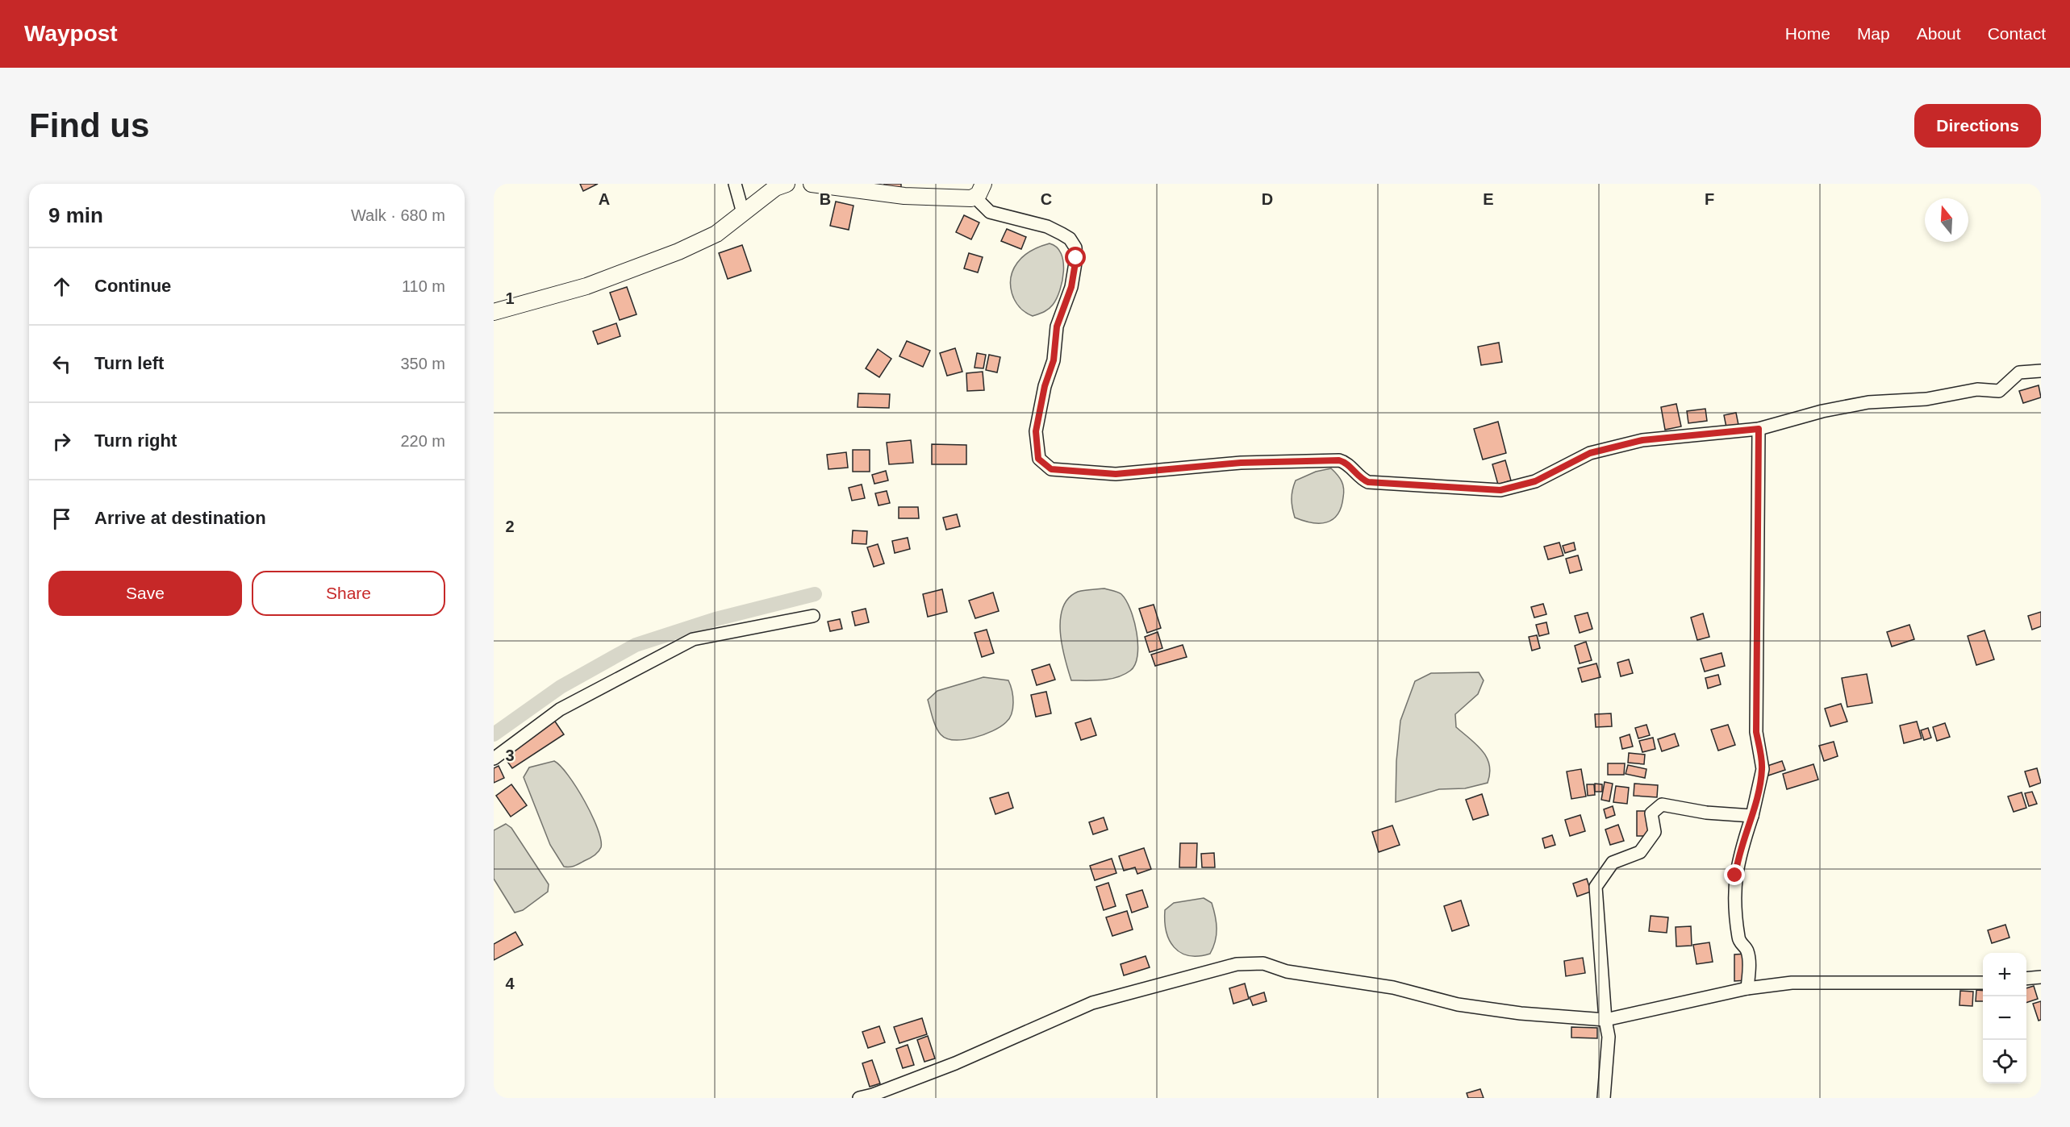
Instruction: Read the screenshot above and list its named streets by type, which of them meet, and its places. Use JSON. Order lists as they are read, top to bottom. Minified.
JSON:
{"north":"top","page":{"header":"Waypost","nav":["Home","Map","About","Contact"],"buttons":["Directions",["Save","Share"]],"title":"Find us","heading":["9 min","Walk · 680 m"],"list":[["Continue","110 m"],["Turn left","350 m"],["Turn right","220 m"],"Arrive at destination"],"map_buttons":["+","−"]},"grid":{"columns":["A","B","C","D","E","F"],"rows":["1","2","3","4"]}}
